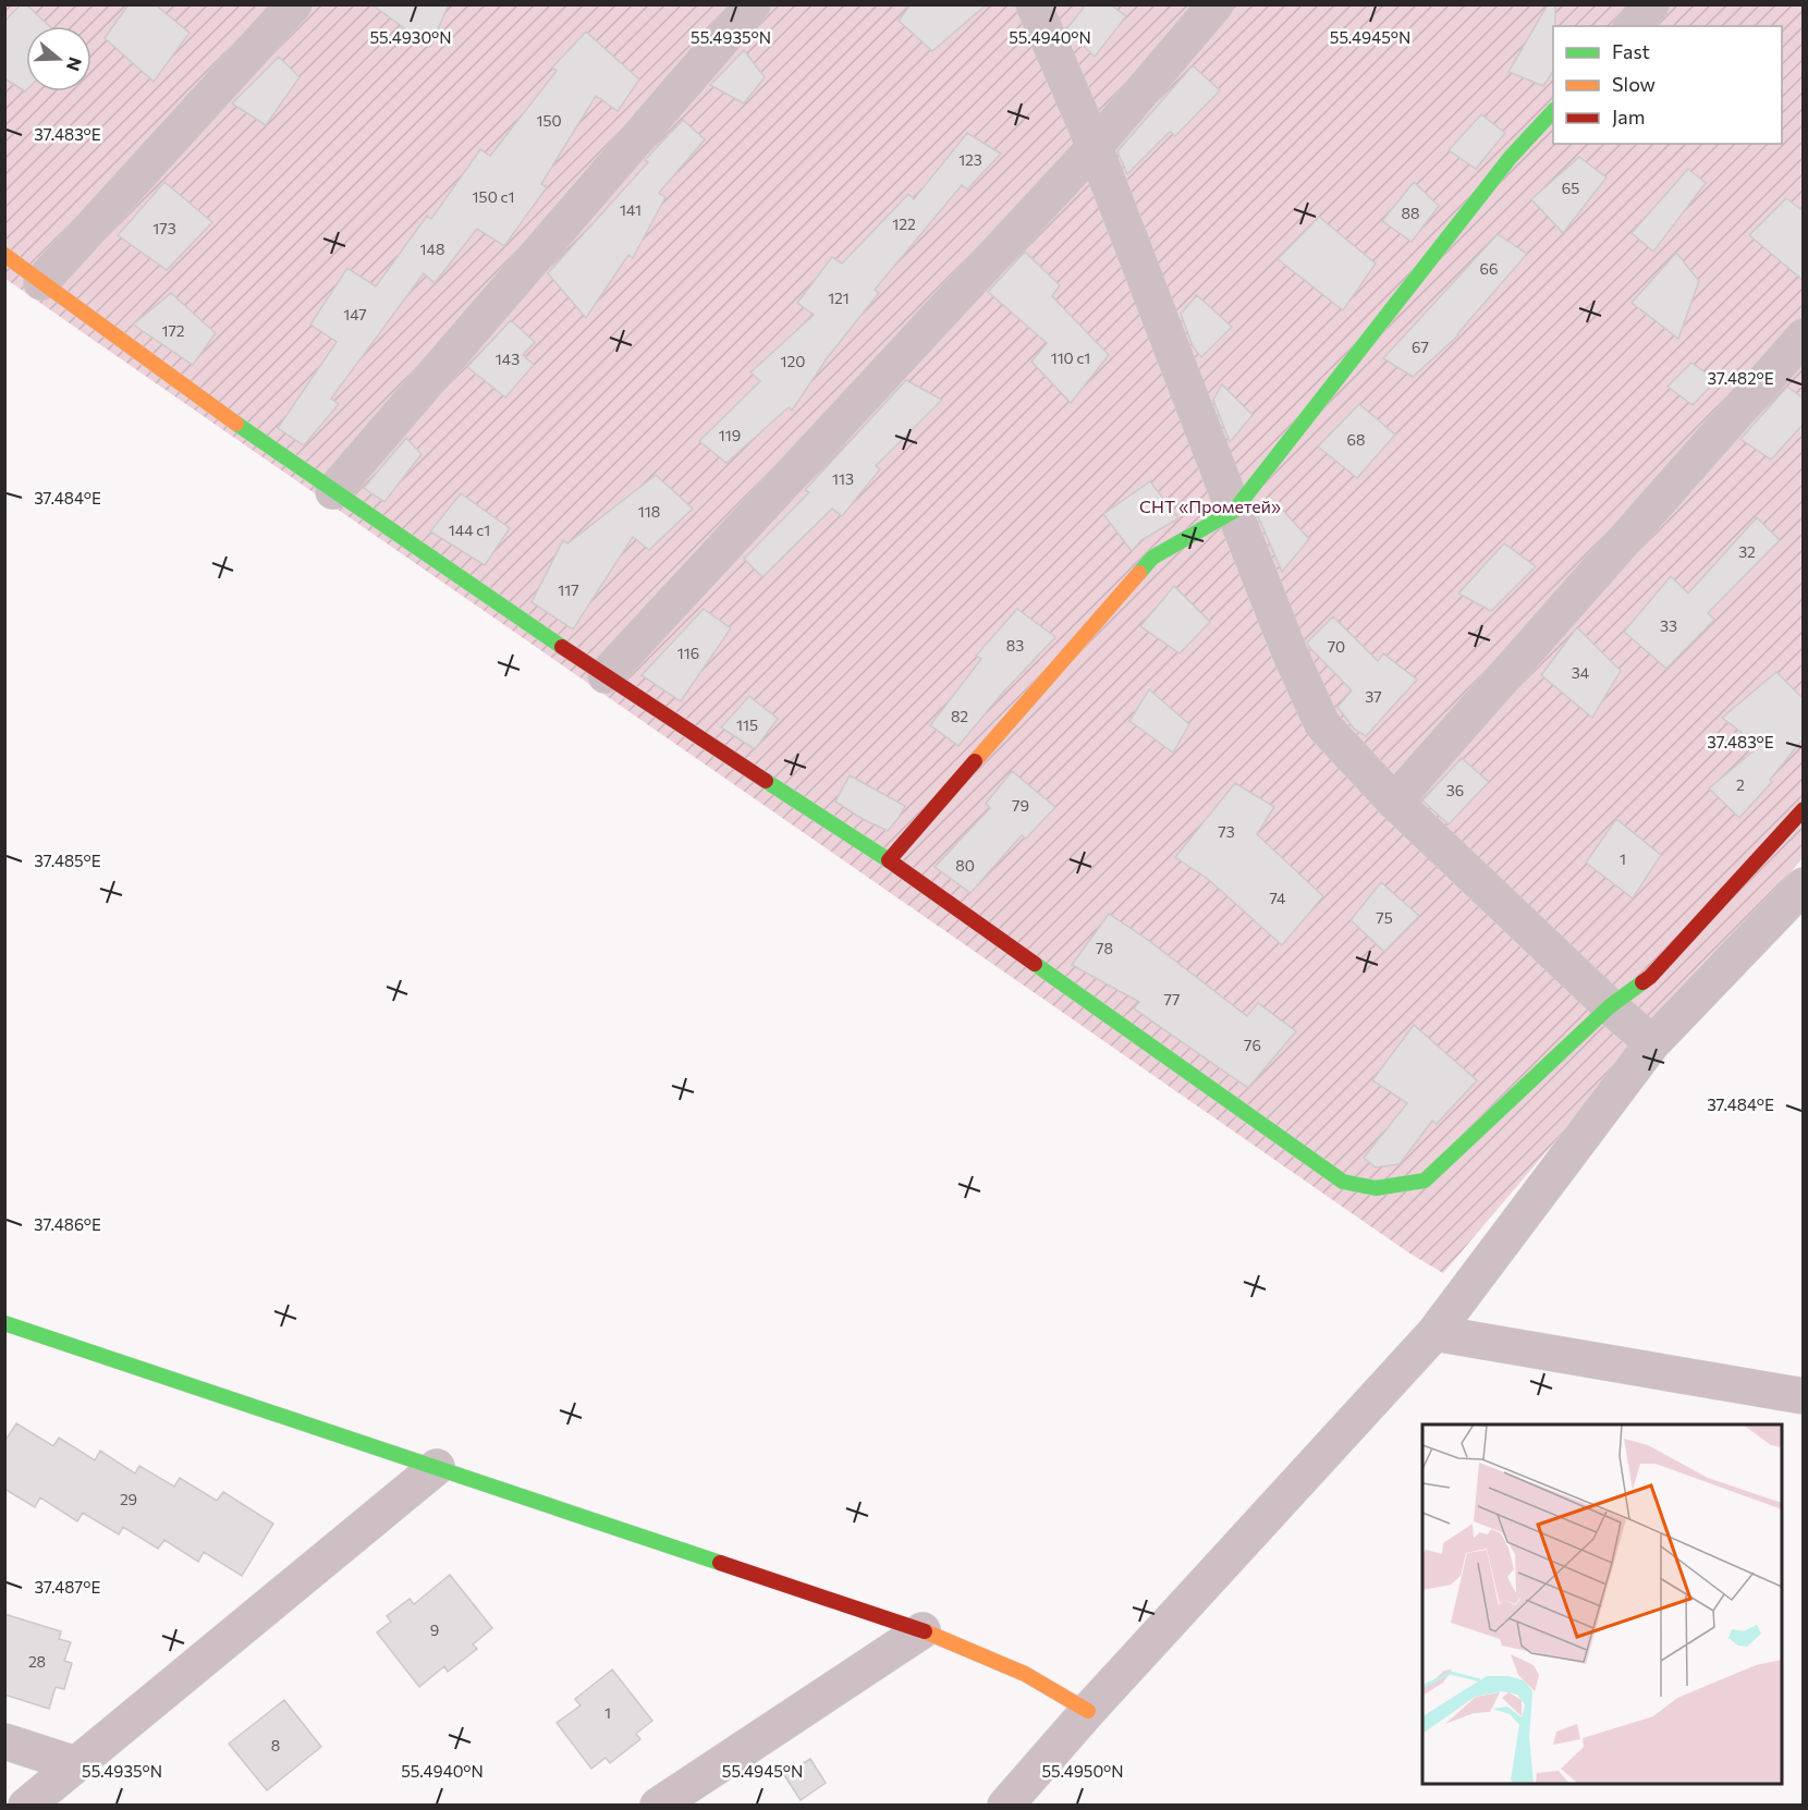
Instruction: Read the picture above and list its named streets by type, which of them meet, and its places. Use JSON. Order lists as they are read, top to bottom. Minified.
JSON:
{"parks":["СНТ «Прометей»"],"house_numbers":["150","123","65","150 с1","141","88","122","173","148","66","121","147","172","67","110 с1","143","120","119","68","113","118","144 с1","32","117","33","83","70","116","34","37","82","115","2","36","79","73","1","80","74","75","78","77","76","29","9","28","1","8"],"legend":["Fast","Slow","Jam"],"north":"right","coordinates":["55.4930°N","55.4935°N","55.4940°N","55.4945°N","37.483°E","37.482°E","37.484°E","37.485°E","37.486°E","37.487°E","55.4950°N"]}
